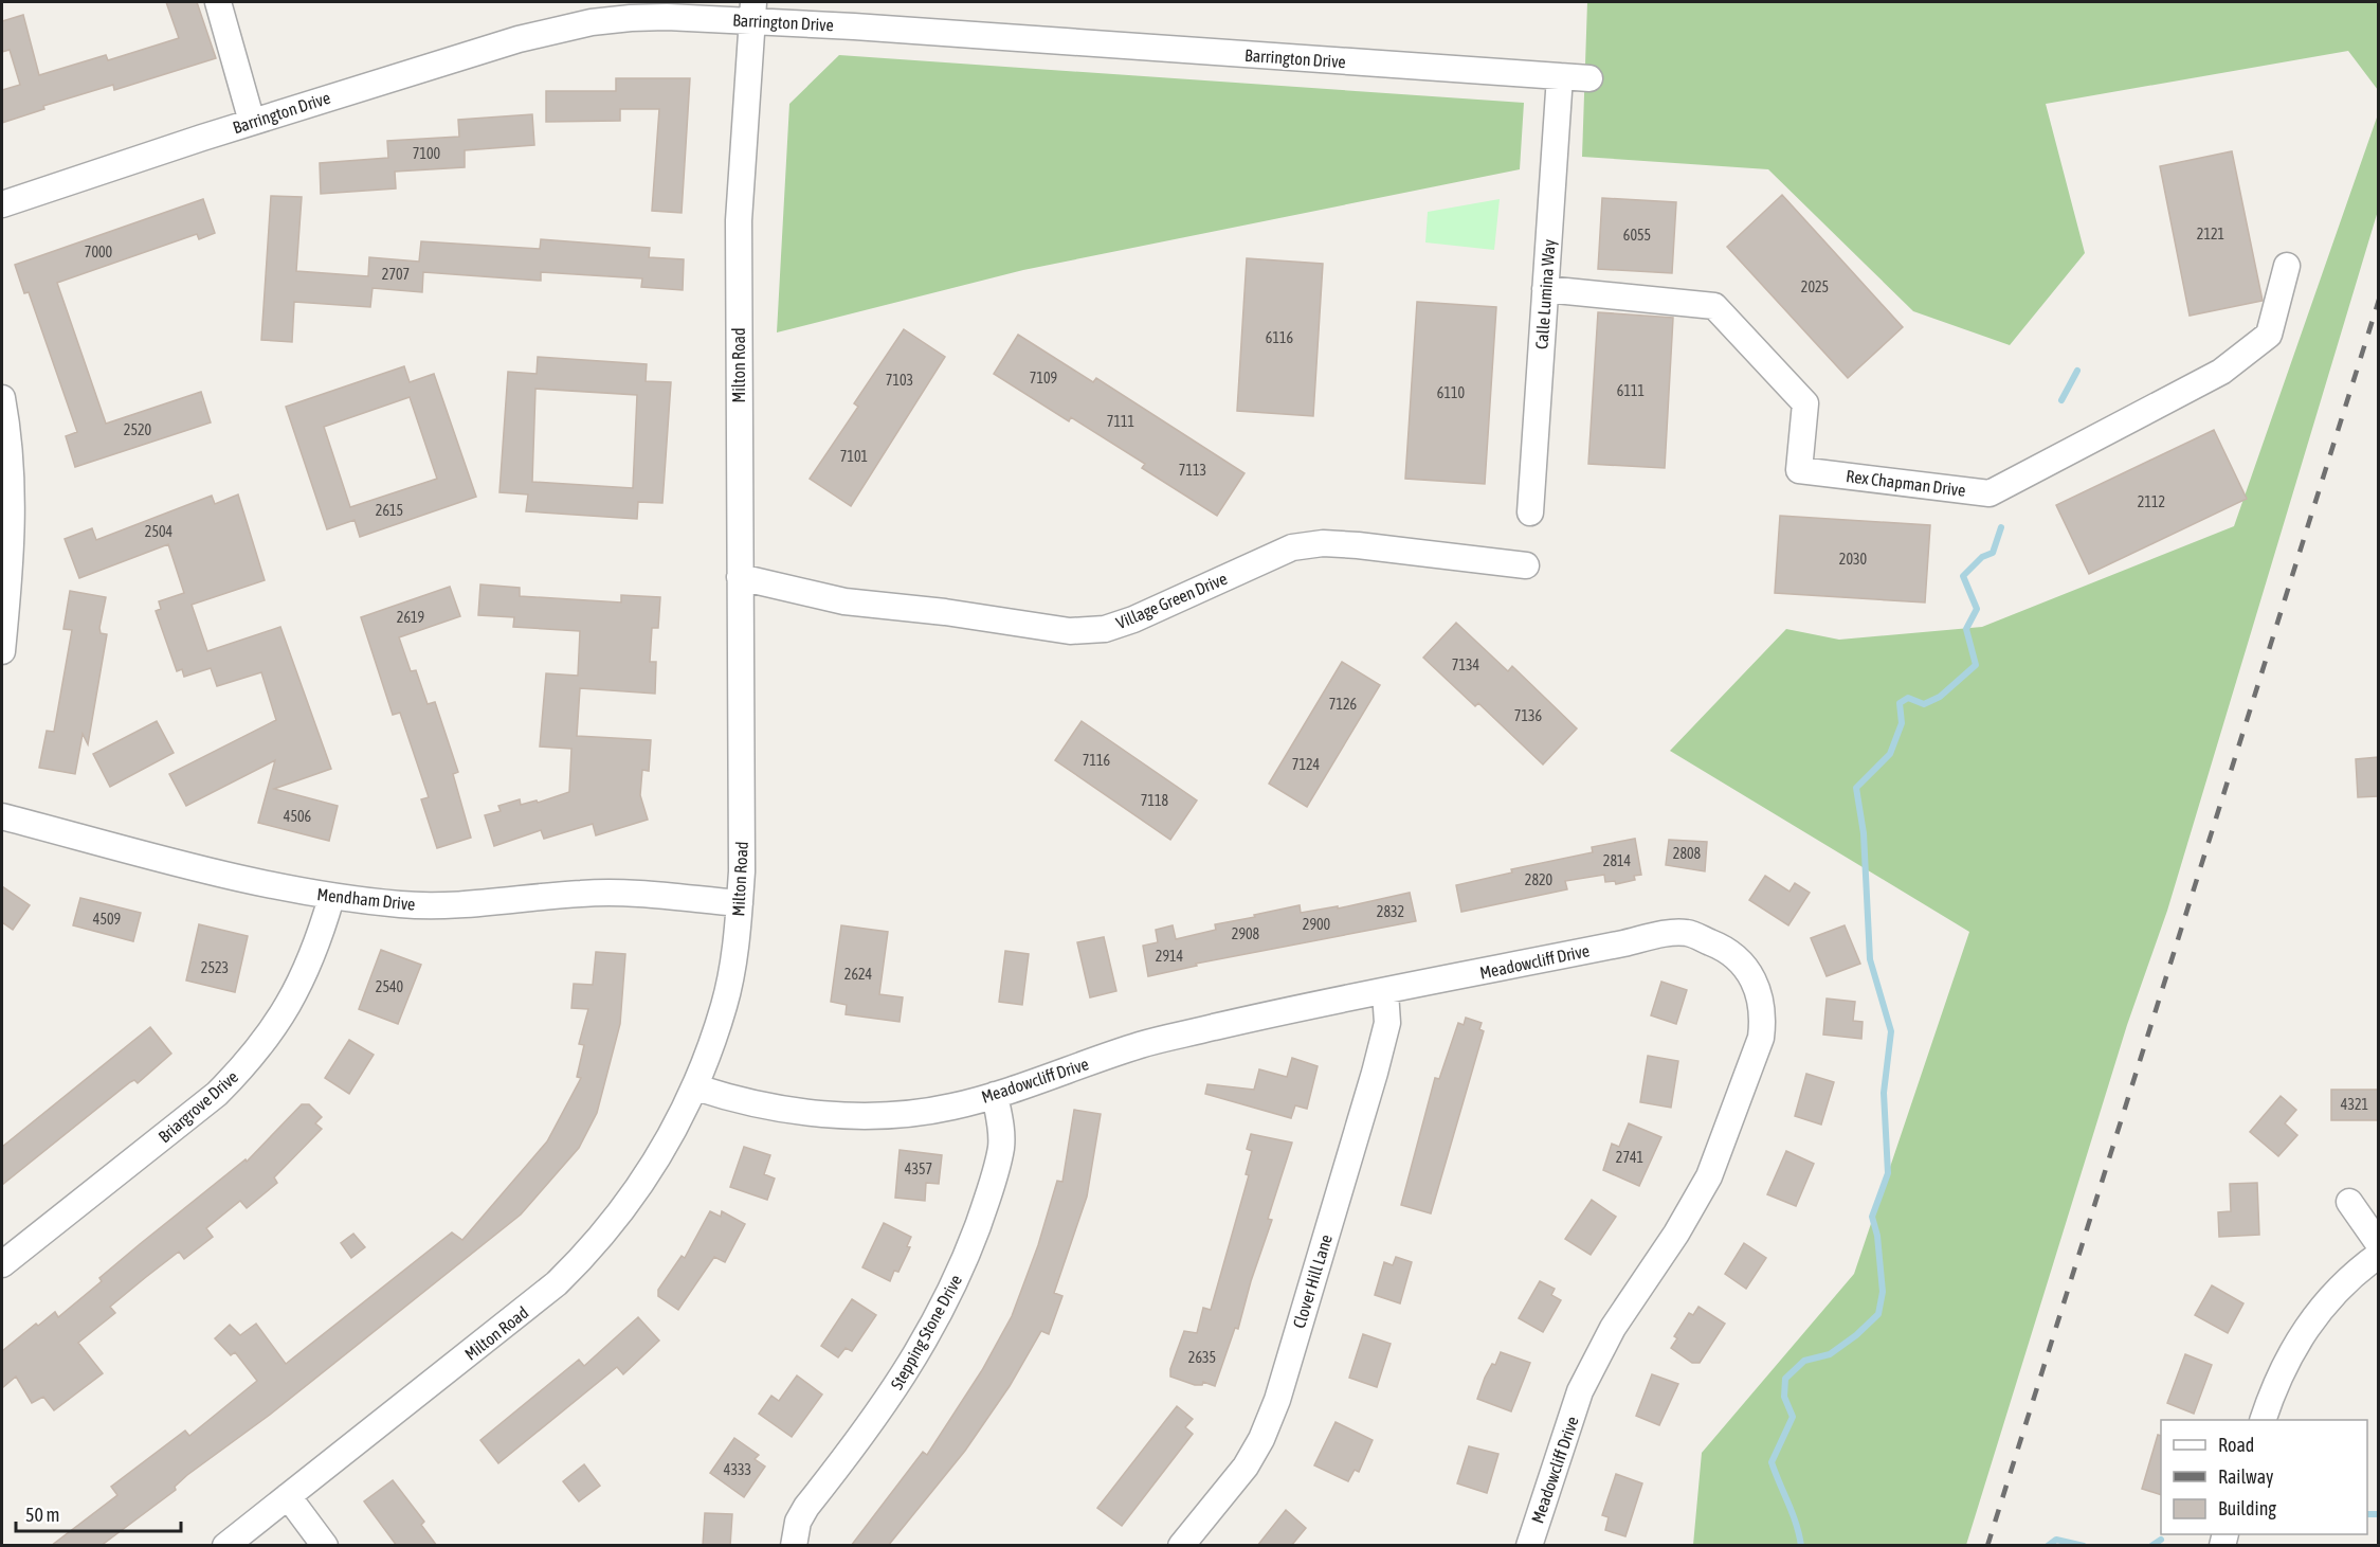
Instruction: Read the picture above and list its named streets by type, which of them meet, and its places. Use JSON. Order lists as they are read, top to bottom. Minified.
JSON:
{"streets":{"street":["Barrington Drive","Calle Lumina Way","Milton Road","Rex Chapman Drive","Village Green Drive","Mendham Drive","Meadowcliff Drive","Briargrove Drive","Clover Hill Lane","Stepping Stone Drive"]},"crossings":[["Barrington Drive","Calle Lumina Way"],["Barrington Drive","Milton Road"],["Calle Lumina Way","Rex Chapman Drive"],["Milton Road","Village Green Drive"],["Milton Road","Mendham Drive"],["Milton Road","Meadowcliff Drive"],["Mendham Drive","Briargrove Drive"],["Meadowcliff Drive","Clover Hill Lane"],["Meadowcliff Drive","Stepping Stone Drive"]],"house_numbers":["7100","2121","6055","7000","2707","2025","6116","7109","7103","6111","6110","7111","2520","7101","7113","2112","2615","2504","2030","2619","7134","7126","7136","7116","7124","7118","4506","2808","2814","2820","2832","4509","2900","2908","2914","2523","2624","2540","4321","2741","4357","2635","4333"],"legend":["Road","Railway","Building"],"scale_bar":"50 m"}
